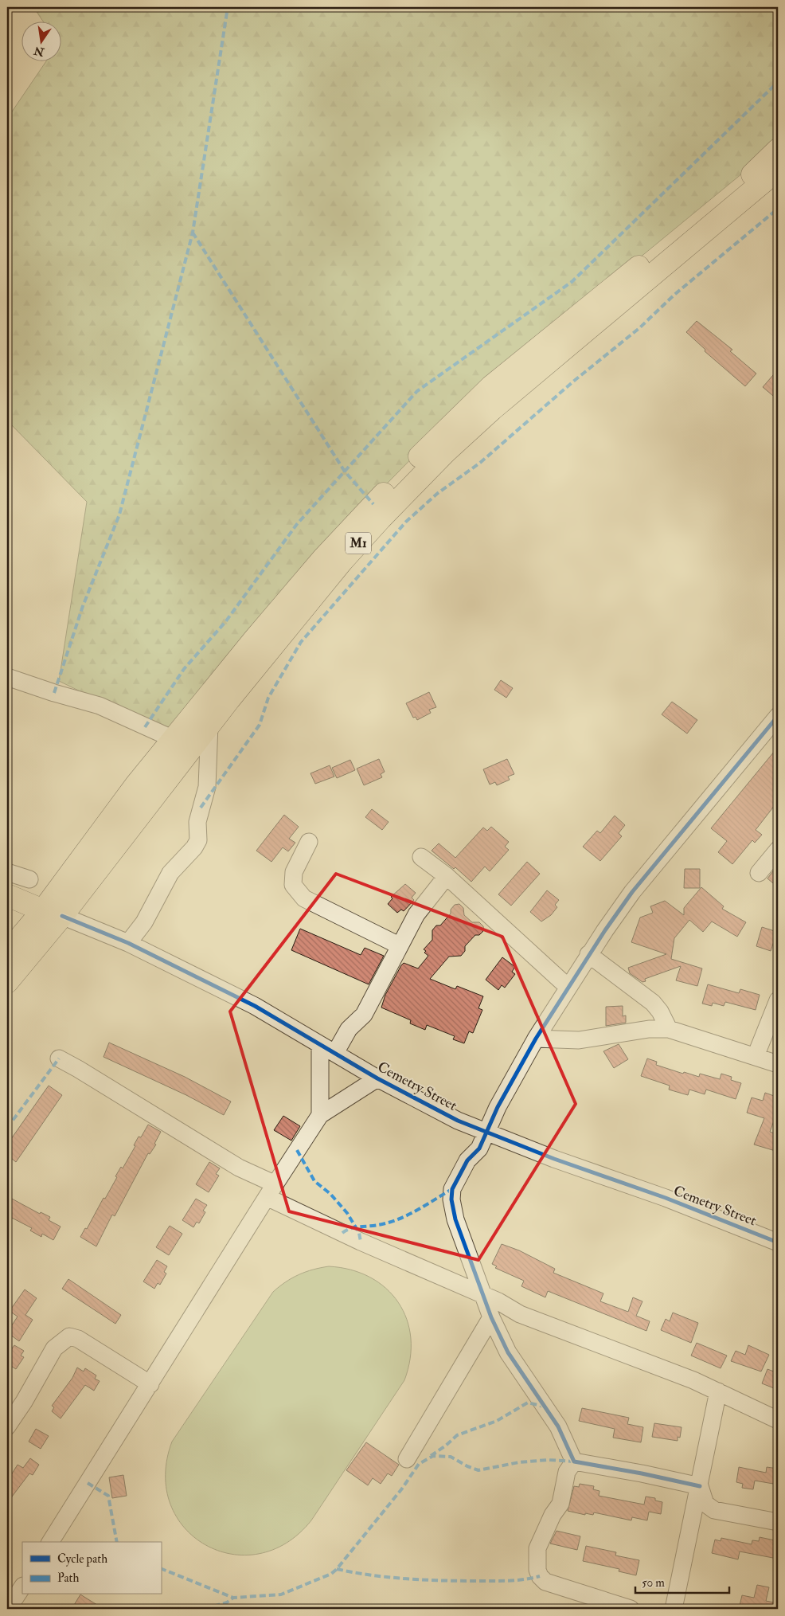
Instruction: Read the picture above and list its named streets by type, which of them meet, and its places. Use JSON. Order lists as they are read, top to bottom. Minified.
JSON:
{"streets":{"main road":["M1"],"street":["Cemetry Street"]},"crossings":[["M1","Cemetry Street"]],"legend":["Cycle path","Path"],"scale_bar":"50 m","north":"bottom"}
